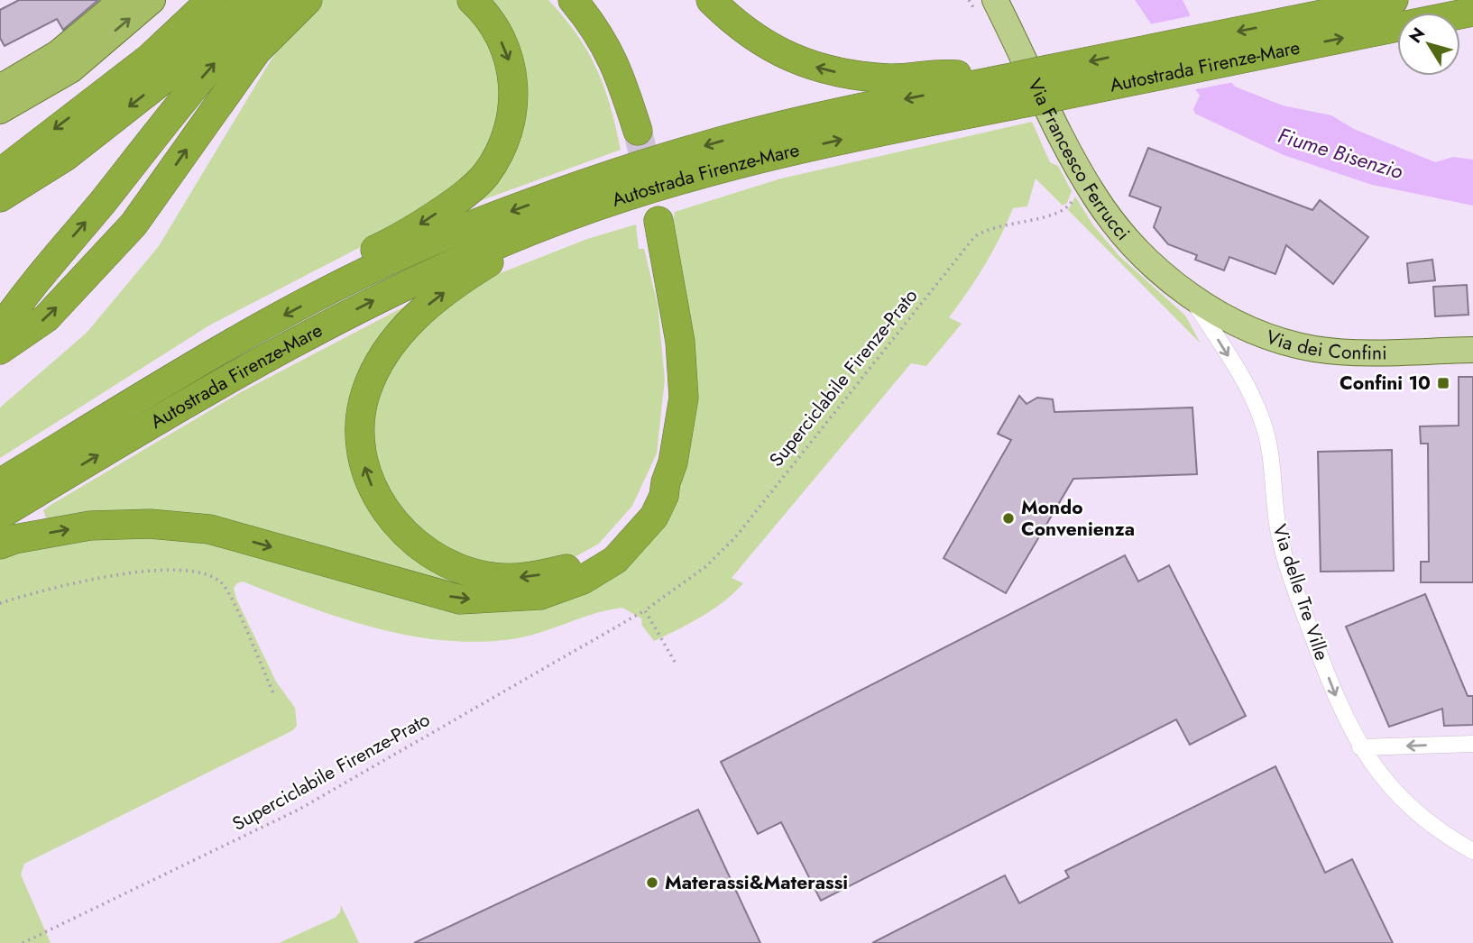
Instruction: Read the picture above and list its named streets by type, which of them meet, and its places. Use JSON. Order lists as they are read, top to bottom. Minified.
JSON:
{"streets":{"highway":["Autostrada Firenze-Mare"],"main road":["Via Francesco Ferrucci","Via dei Confini"],"street":["Via delle Tre Ville"],"path":["Superciclabile Firenze-Prato"]},"crossings":[["Via Francesco Ferrucci","Via dei Confini"],["Via Francesco Ferrucci","Via delle Tre Ville"],["Via dei Confini","Via delle Tre Ville"]],"one_way":["Via delle Tre Ville"],"water":["Fiume Bisenzio"],"places":{"transit":["Confini 10"],"other":["Mondo Convenienza","Materassi&Materassi"]},"north":"top left"}
